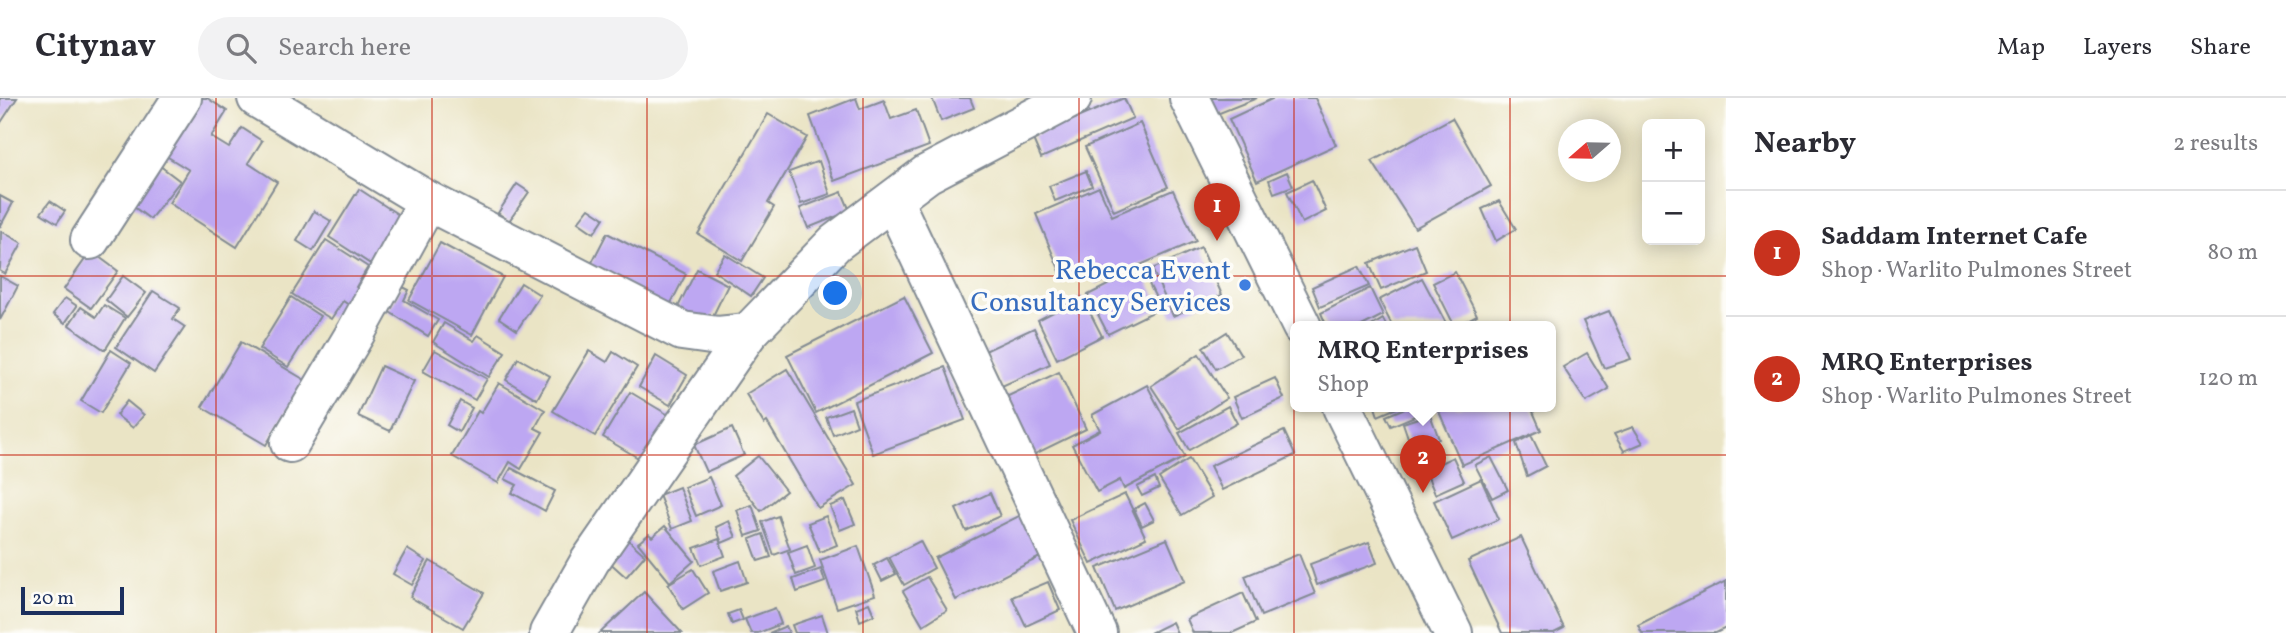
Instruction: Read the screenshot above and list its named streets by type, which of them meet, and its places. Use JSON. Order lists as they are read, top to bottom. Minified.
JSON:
{"places":["Rebecca Event Consultancy Services"],"scale_bar":"20 m","north":"left","page":{"header":"Citynav","search":"Search here","nav":["Map","Layers","Share"],"heading":["Nearby","2 results"],"map_buttons":["+","−"],"pins":["1","2"],"list":[{"mark":"1","name":"Saddam Internet Cafe","note":"Shop · Warlito Pulmones Street","value":"80 m"},{"mark":"2","name":"MRQ Enterprises","note":"Shop · Warlito Pulmones Street","value":"120 m"}],"popup":["MRQ Enterprises","Shop"],"scale":"20 m"}}
